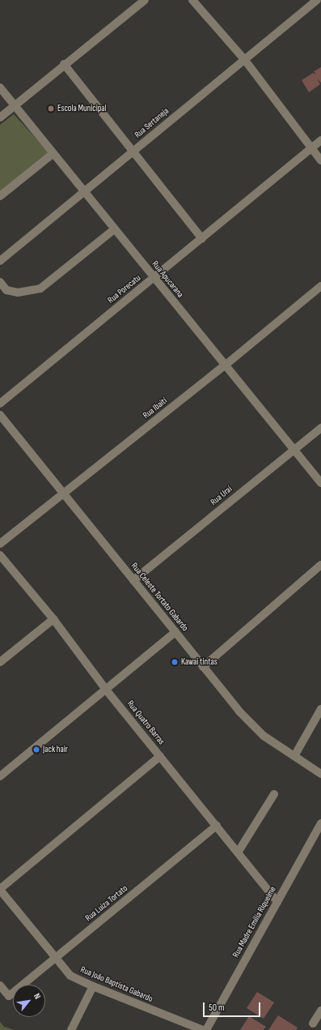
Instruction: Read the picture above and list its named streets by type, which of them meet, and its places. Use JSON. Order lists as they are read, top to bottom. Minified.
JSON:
{"streets":{"street":["Rua Sertaneja","Rua Apucarana","Rua Porecatu","Rua Ibaití","Rua Uraí","Rua Celeste Tortato Gabardo","Rua Quatro Barras","Rua Luiza Tortato","Rua Madre Emília Riquelme","Rua João Baptista Gabardo"]},"crossings":[["Rua Sertaneja","Rua Apucarana"],["Rua Apucarana","Rua Porecatu"],["Rua Apucarana","Rua Ibaití"],["Rua Apucarana","Rua Uraí"],["Rua Ibaití","Rua Celeste Tortato Gabardo"],["Rua Uraí","Rua Celeste Tortato Gabardo"],["Rua Quatro Barras","Rua Luiza Tortato"],["Rua Quatro Barras","Rua Madre Emília Riquelme"],["Rua Luiza Tortato","Rua João Baptista Gabardo"]],"places":["Escola Municipal","Kawai tintas","Jack hair"],"scale_bar":"50 m","north":"top right"}
